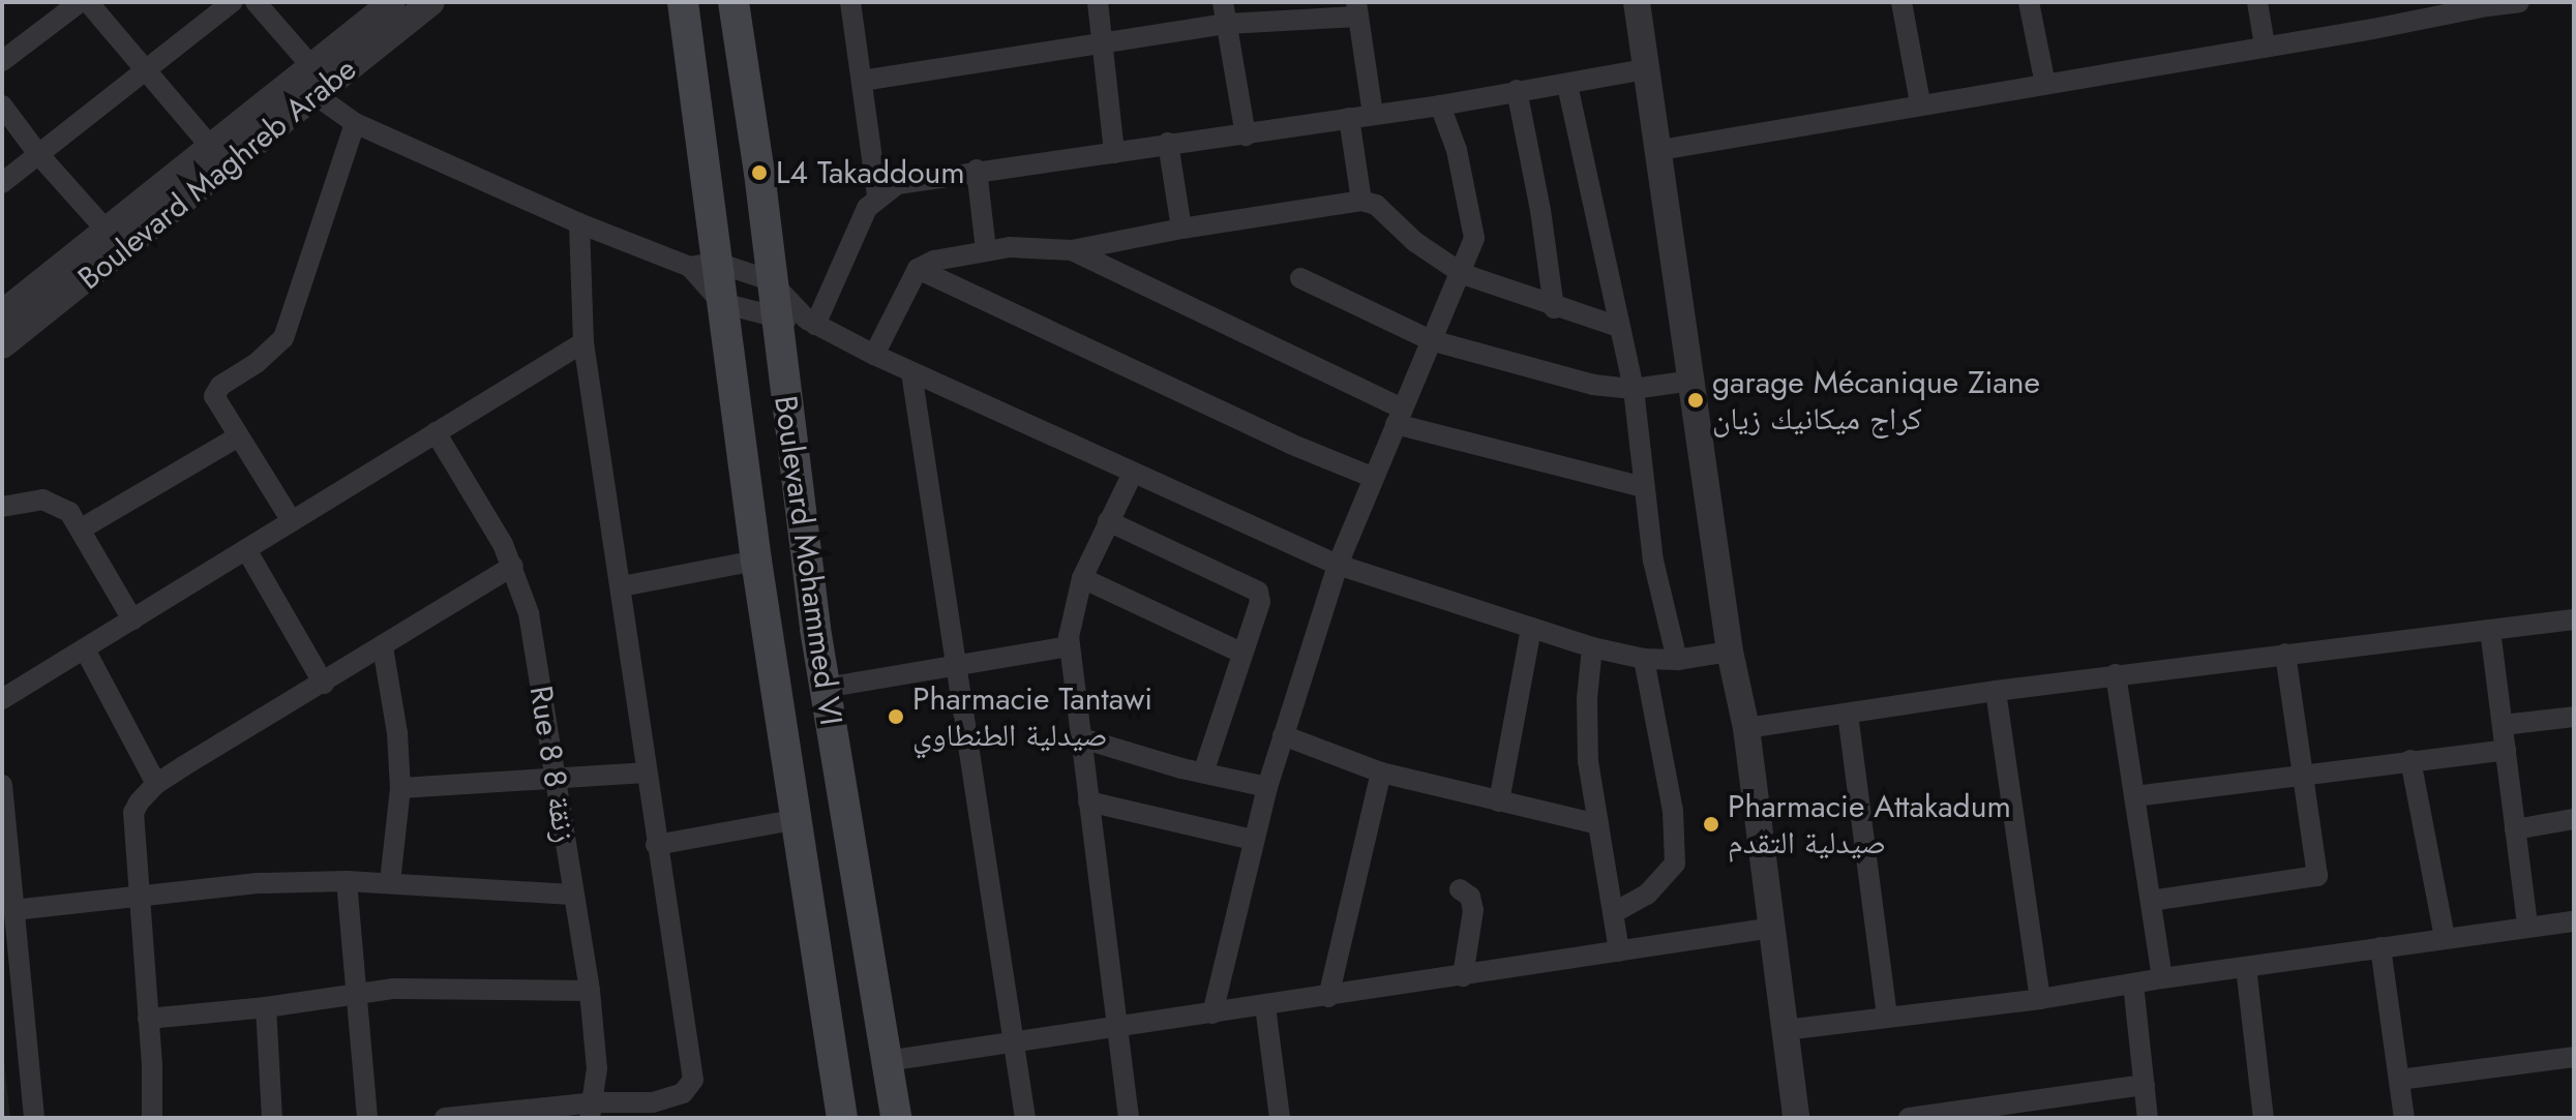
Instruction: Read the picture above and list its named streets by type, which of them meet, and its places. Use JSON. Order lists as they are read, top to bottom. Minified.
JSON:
{"streets":{"main road":["Boulevard Mohammed VI"],"street":["Boulevard Maghreb Arabe","Rue 8 8 زنقة"]},"places":["L4 Takaddoum","garage Mécanique Ziane كراج ميكانيك زيان","Pharmacie Tantawi صيدلية الطنطاوي","Pharmacie Attakadum صيدلية التقدم"]}
